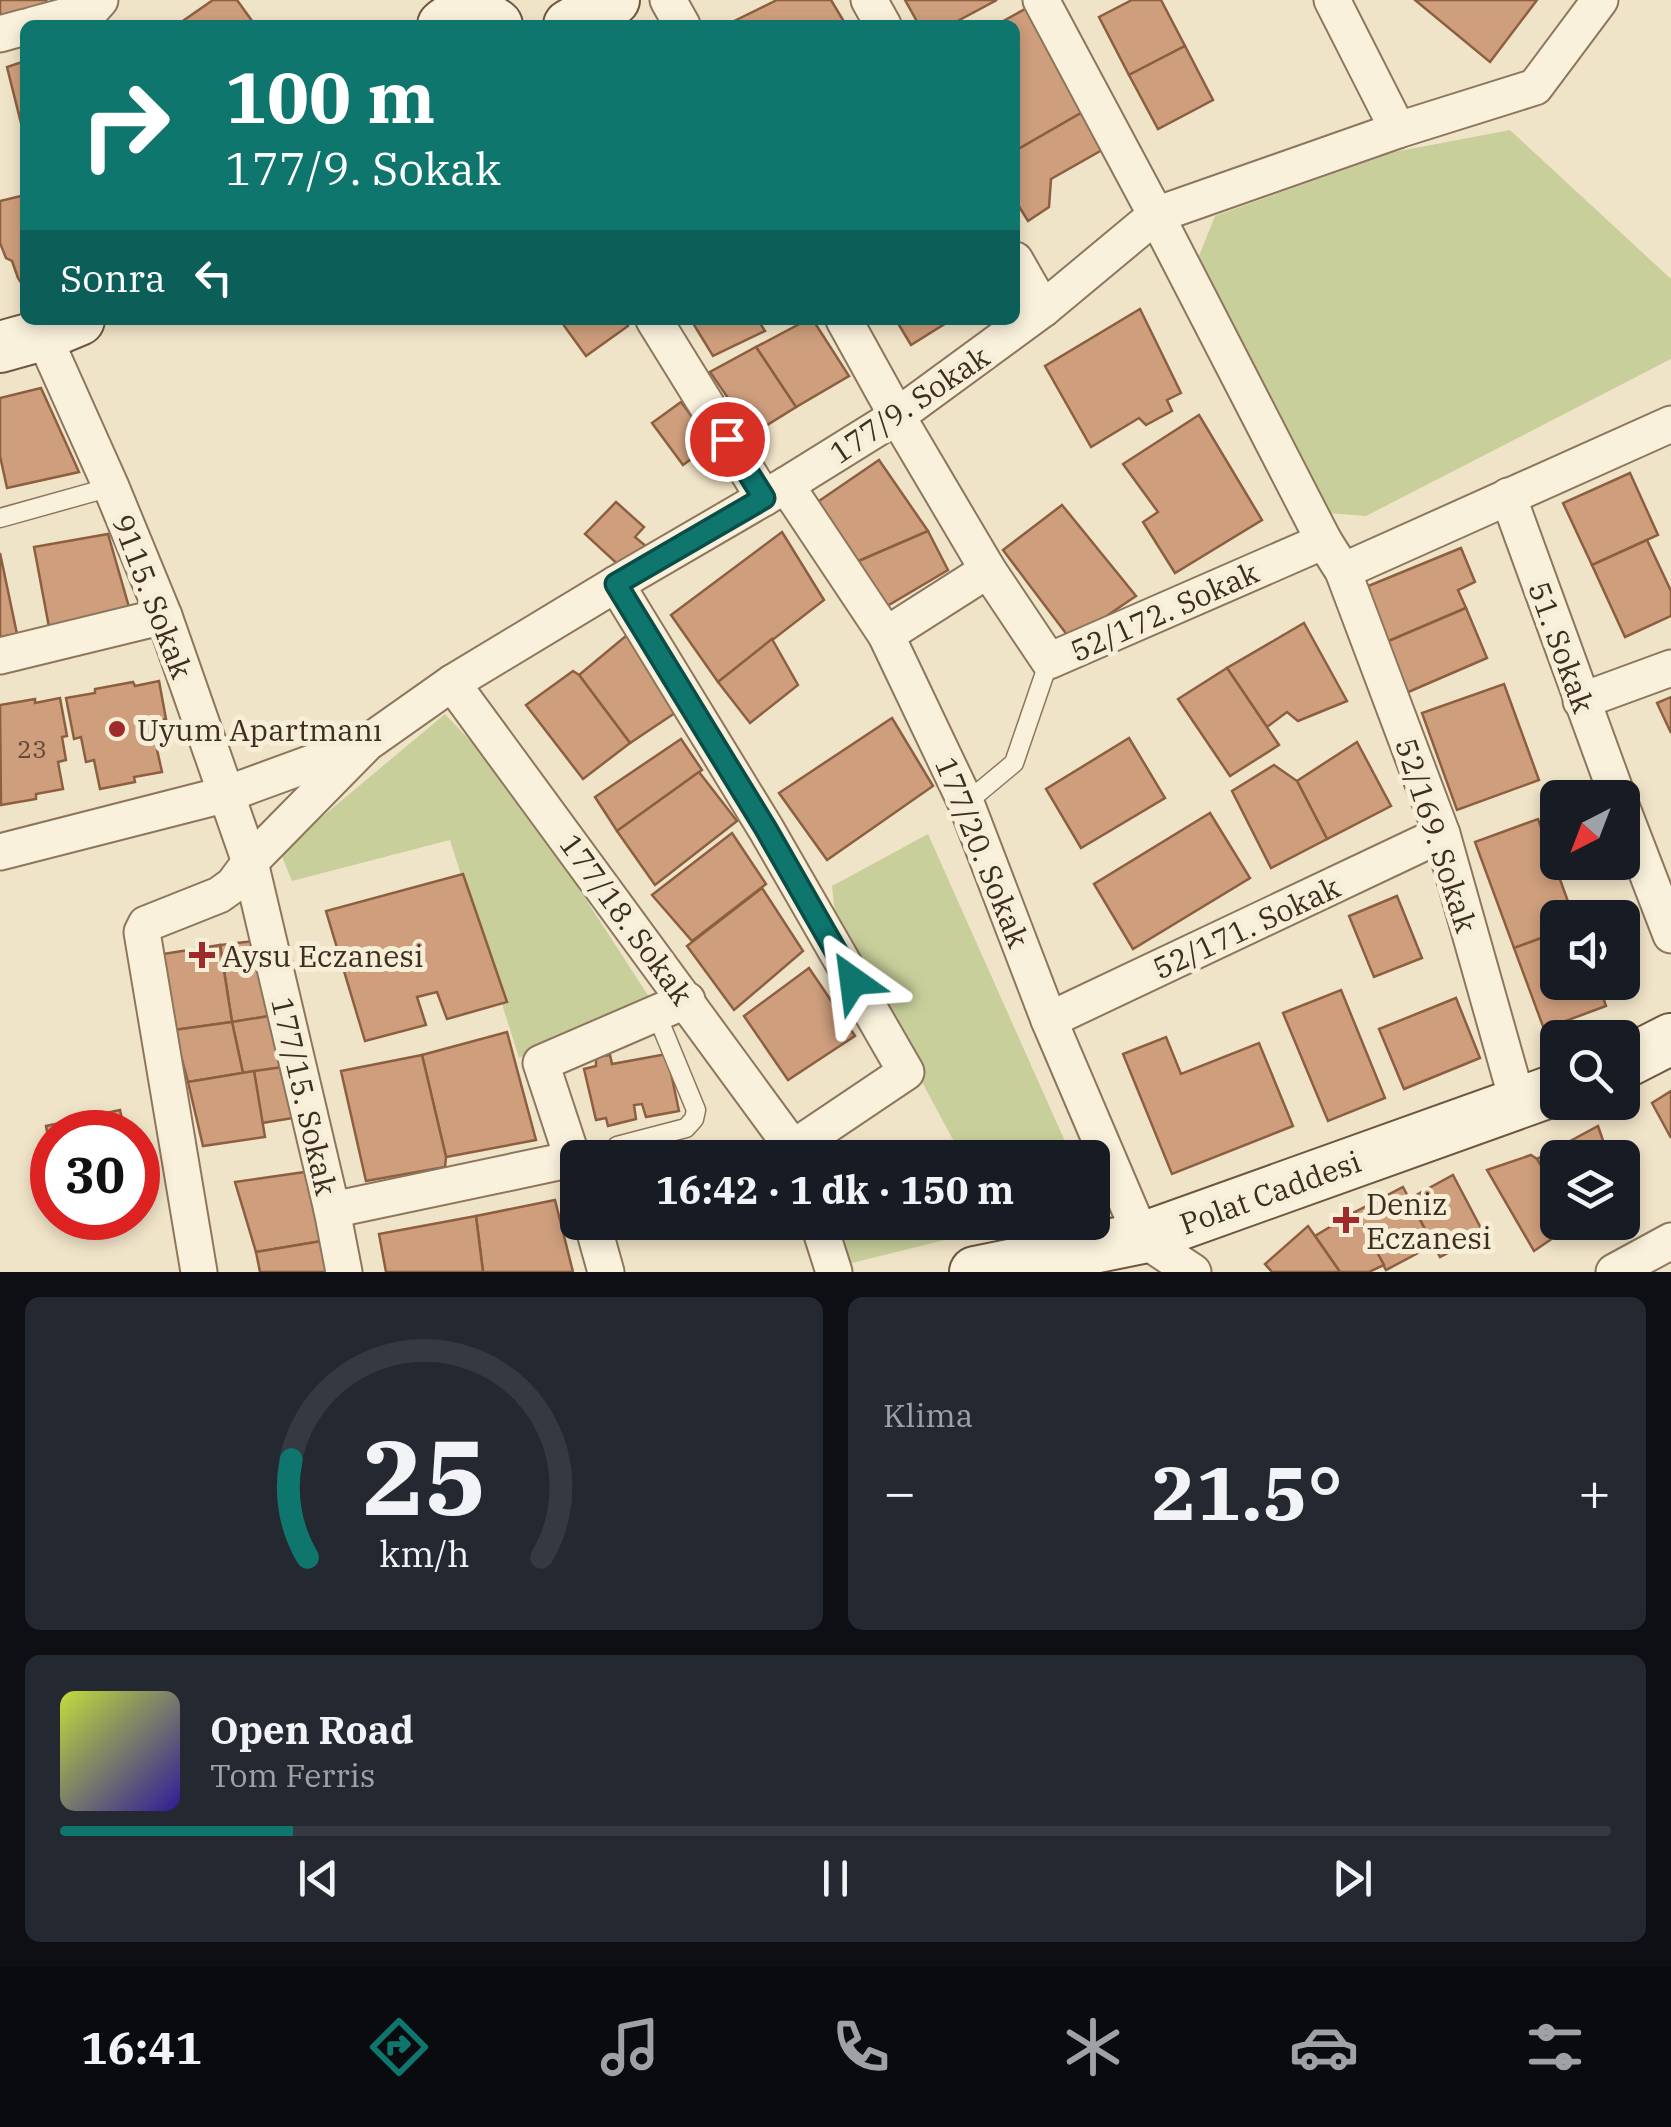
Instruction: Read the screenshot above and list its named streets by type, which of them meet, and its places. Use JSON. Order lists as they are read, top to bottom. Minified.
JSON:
{"streets":{"main road":["Polat Caddesi"],"street":["177/9. Sokak","9115. Sokak","52/172. Sokak","51. Sokak","52/169. Sokak","177/20. Sokak","177/18. Sokak","52/171. Sokak","177/15. Sokak"]},"crossings":[["177/9. Sokak","9115. Sokak"],["177/9. Sokak","52/169. Sokak"],["177/9. Sokak","177/20. Sokak"],["177/9. Sokak","177/18. Sokak"],["177/9. Sokak","177/15. Sokak"],["9115. Sokak","177/15. Sokak"],["52/172. Sokak","52/169. Sokak"],["52/172. Sokak","177/20. Sokak"],["52/169. Sokak","52/171. Sokak"],["52/169. Sokak","Polat Caddesi"],["177/20. Sokak","52/171. Sokak"],["177/20. Sokak","Polat Caddesi"]],"places":{"other":["Uyum Apartmanı"],"health":["Aysu Eczanesi","Deniz Eczanesi"]},"house_numbers":["23"],"north":"bottom left","page":{"turn":["100 m","177/9. Sokak"],"then":"Sonra","limit":"30","trip":"16:42 · 1 dk · 150 m","tile":"Klima","heat":["−","21.5°","+"],"song":["Open Road","Tom Ferris"],"tabs":"16:41","gauge":["25","km/h"]}}
